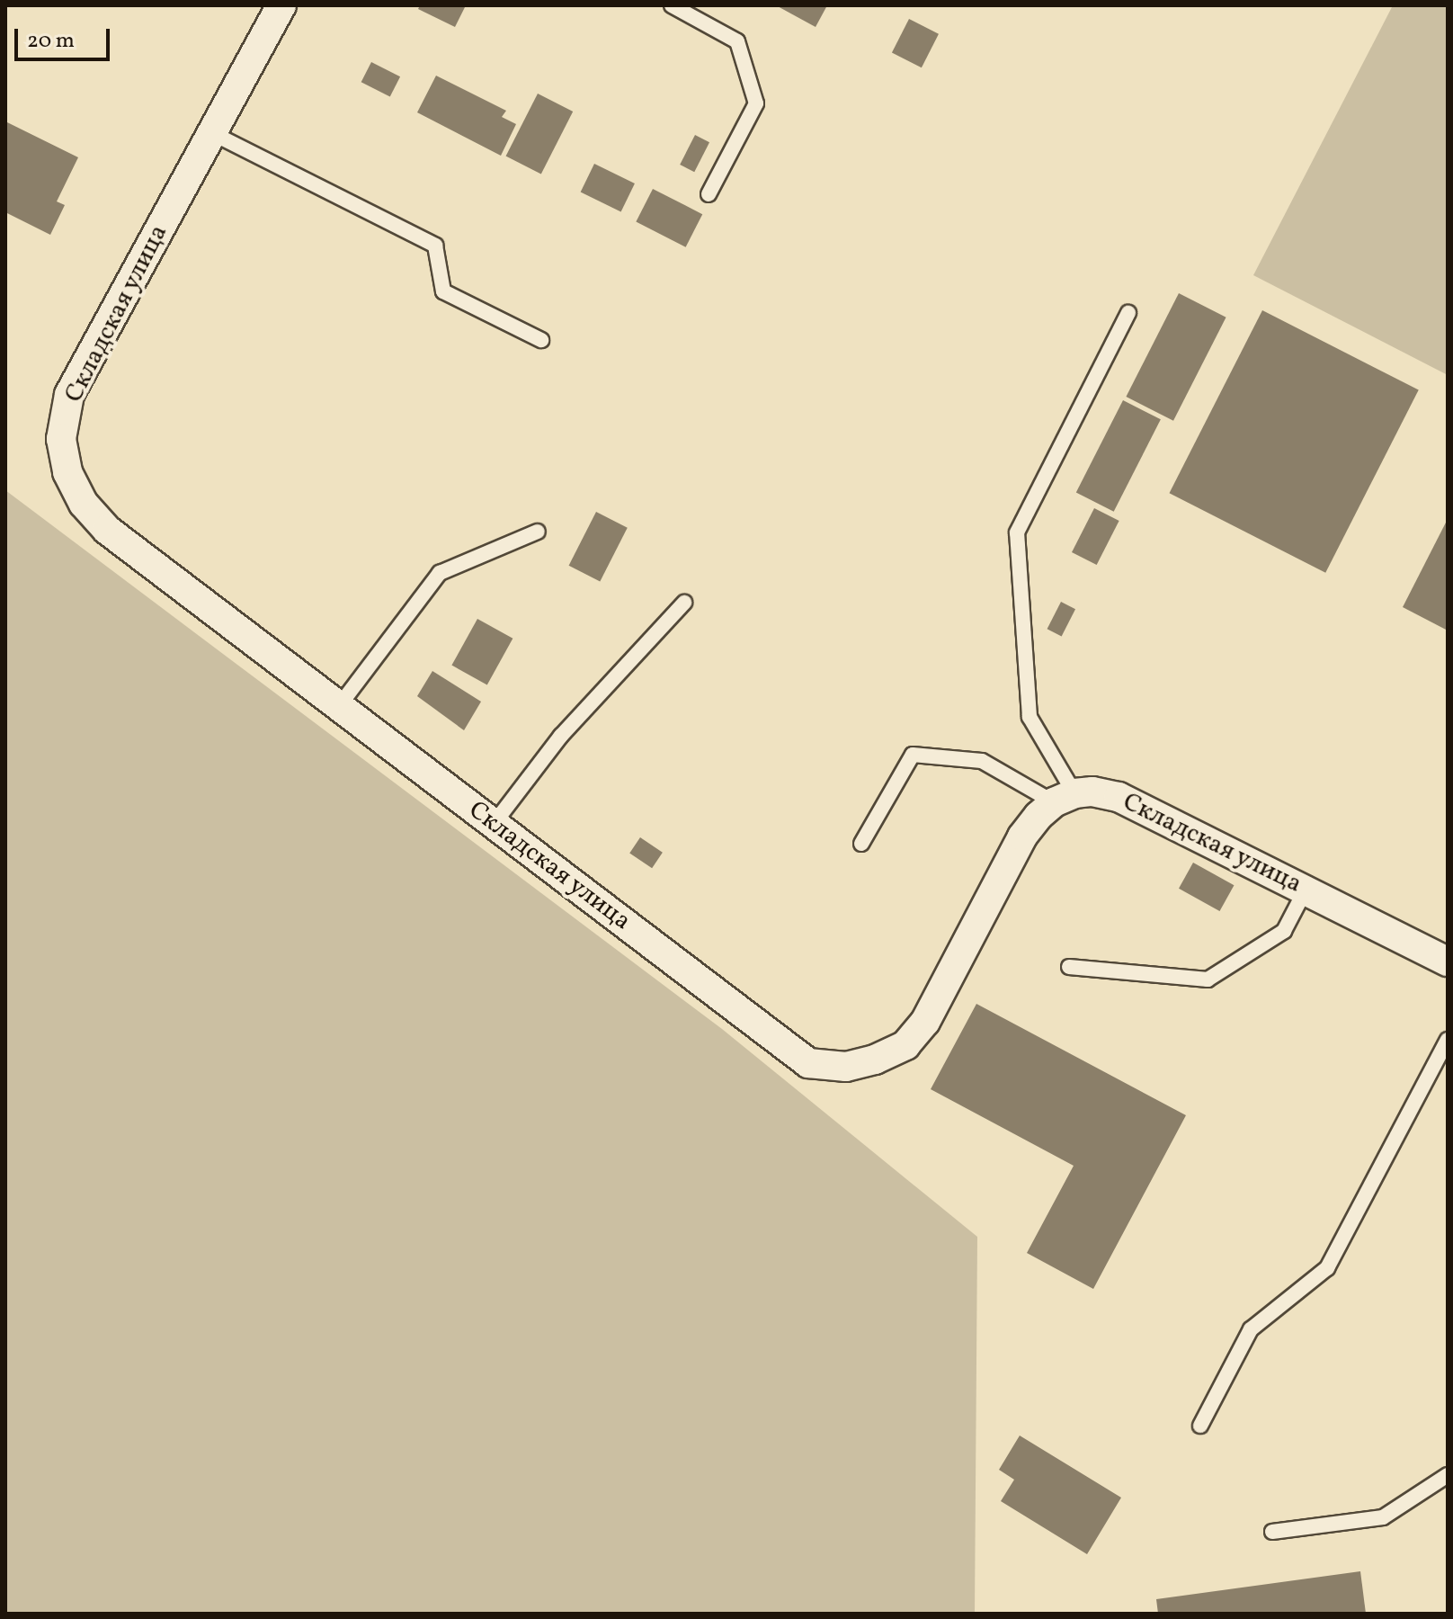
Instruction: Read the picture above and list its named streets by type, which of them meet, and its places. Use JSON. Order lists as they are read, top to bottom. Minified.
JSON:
{"streets":{"street":["Складская улица"]},"scale_bar":"20 m"}
